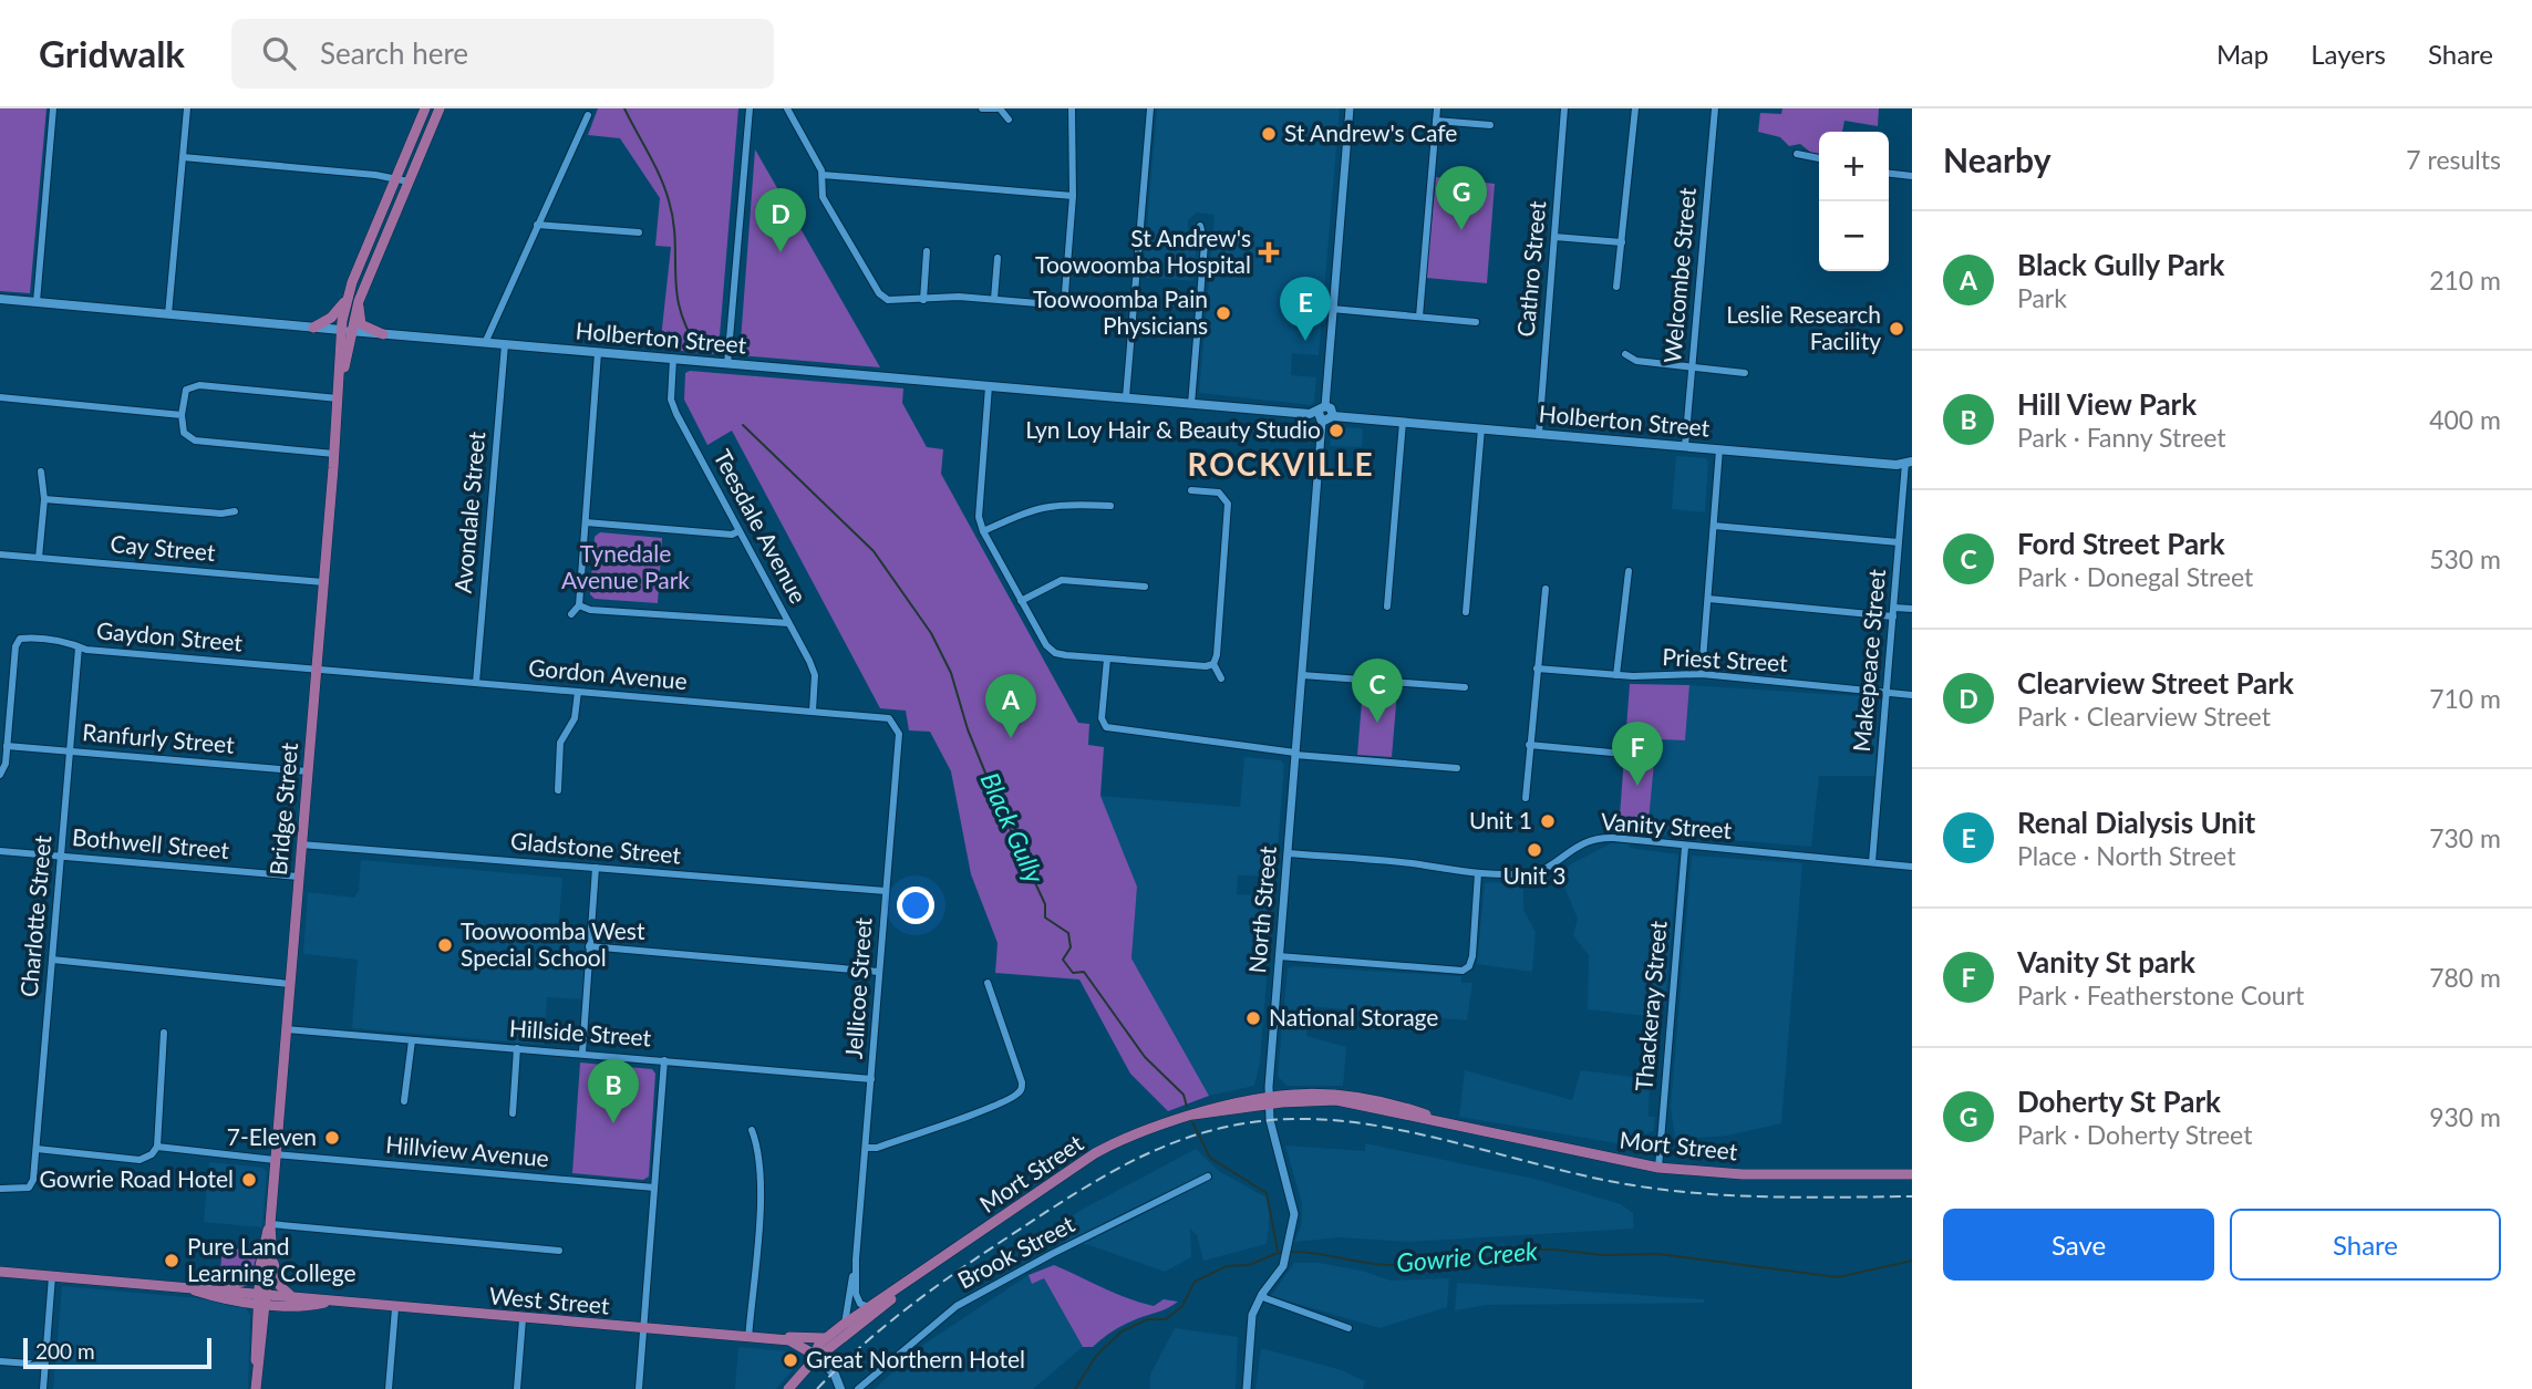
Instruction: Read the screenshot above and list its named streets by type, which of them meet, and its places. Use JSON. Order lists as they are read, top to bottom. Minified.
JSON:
{"streets":{"main road":["Holberton Street","Bridge Street","Mort Street","West Street"],"street":["Cathro Street","Welcombe Street","Avondale Street","Teesdale Avenue","Cay Street","Gaydon Street","Priest Street","Makepeace Street","Gordon Avenue","Ranfurly Street","Vanity Street","Bothwell Street","Gladstone Street","North Street","Charlotte Street","Jellicoe Street","Thackeray Street","Hillside Street","Hillview Avenue","Brook Street"]},"crossings":[["Cathro Street","Holberton Street"],["Welcombe Street","Holberton Street"],["Holberton Street","Avondale Street"],["Holberton Street","Teesdale Avenue"],["Holberton Street","Makepeace Street"],["Holberton Street","Bridge Street"],["Holberton Street","North Street"],["Avondale Street","Gordon Avenue"],["Teesdale Avenue","Gordon Avenue"],["Cay Street","Bridge Street"],["Gaydon Street","Gordon Avenue"],["Gaydon Street","Ranfurly Street"],["Gaydon Street","Bridge Street"],["Gaydon Street","Charlotte Street"],["Priest Street","Makepeace Street"],["Makepeace Street","Vanity Street"],["Gordon Avenue","Bridge Street"],["Gordon Avenue","Jellicoe Street"],["Ranfurly Street","Bridge Street"],["Ranfurly Street","Charlotte Street"],["Bridge Street","Bothwell Street"],["Bridge Street","Gladstone Street"],["Bridge Street","Hillside Street"],["Bridge Street","Hillview Avenue"],["Bridge Street","West Street"],["Vanity Street","North Street"],["Vanity Street","Thackeray Street"],["Bothwell Street","Charlotte Street"],["Gladstone Street","Jellicoe Street"],["North Street","Mort Street"],["Jellicoe Street","Hillside Street"],["Jellicoe Street","Mort Street"],["Thackeray Street","Mort Street"],["Mort Street","West Street"]],"districts":["ROCKVILLE"],"water":["Black Gully","Gowrie Creek"],"parks":["Tynedale Avenue Park"],"places":{"other":["St Andrew's Cafe","Toowoomba Pain Physicians","Leslie Research Facility","Lyn Loy Hair & Beauty Studio","Unit 1","Unit 3","Toowoomba West Special School","National Storage","7-Eleven","Gowrie Road Hotel","Pure Land Learning College","Great Northern Hotel"],"health":["St Andrew's Toowoomba Hospital"]},"scale_bar":"200 m","page":{"header":"Gridwalk","search":"Search here","nav":["Map","Layers","Share"],"heading":["Nearby","7 results"],"map_buttons":["+","−"],"pins":["G","D","E","C","A","F","B"],"list":[{"mark":"A","name":"Black Gully Park","note":"Park","value":"210 m"},{"mark":"B","name":"Hill View Park","note":"Park · Fanny Street","value":"400 m"},{"mark":"C","name":"Ford Street Park","note":"Park · Donegal Street","value":"530 m"},{"mark":"D","name":"Clearview Street Park","note":"Park · Clearview Street","value":"710 m"},{"mark":"E","name":"Renal Dialysis Unit","note":"Place · North Street","value":"730 m"},{"mark":"F","name":"Vanity St park","note":"Park · Featherstone Court","value":"780 m"},{"mark":"G","name":"Doherty St Park","note":"Park · Doherty Street","value":"930 m"}],"buttons":["Save","Share"],"scale":"200 m"}}
